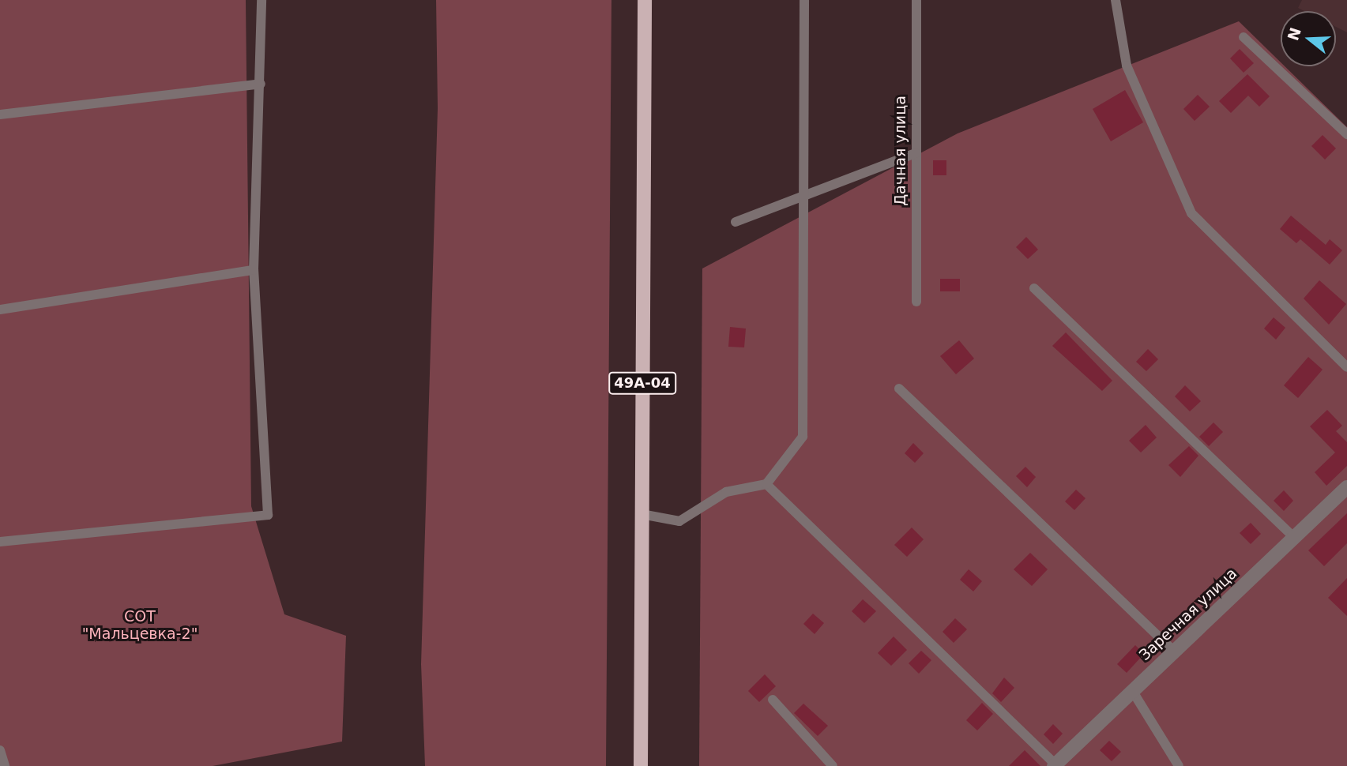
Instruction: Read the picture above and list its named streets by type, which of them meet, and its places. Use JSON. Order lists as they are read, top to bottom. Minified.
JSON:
{"streets":{"main road":["49А-04"],"street":["Заречная улица"],"lane":["Дачная улица"]},"parks":["СОТ \"Мальцевка-2\""],"north":"left"}
